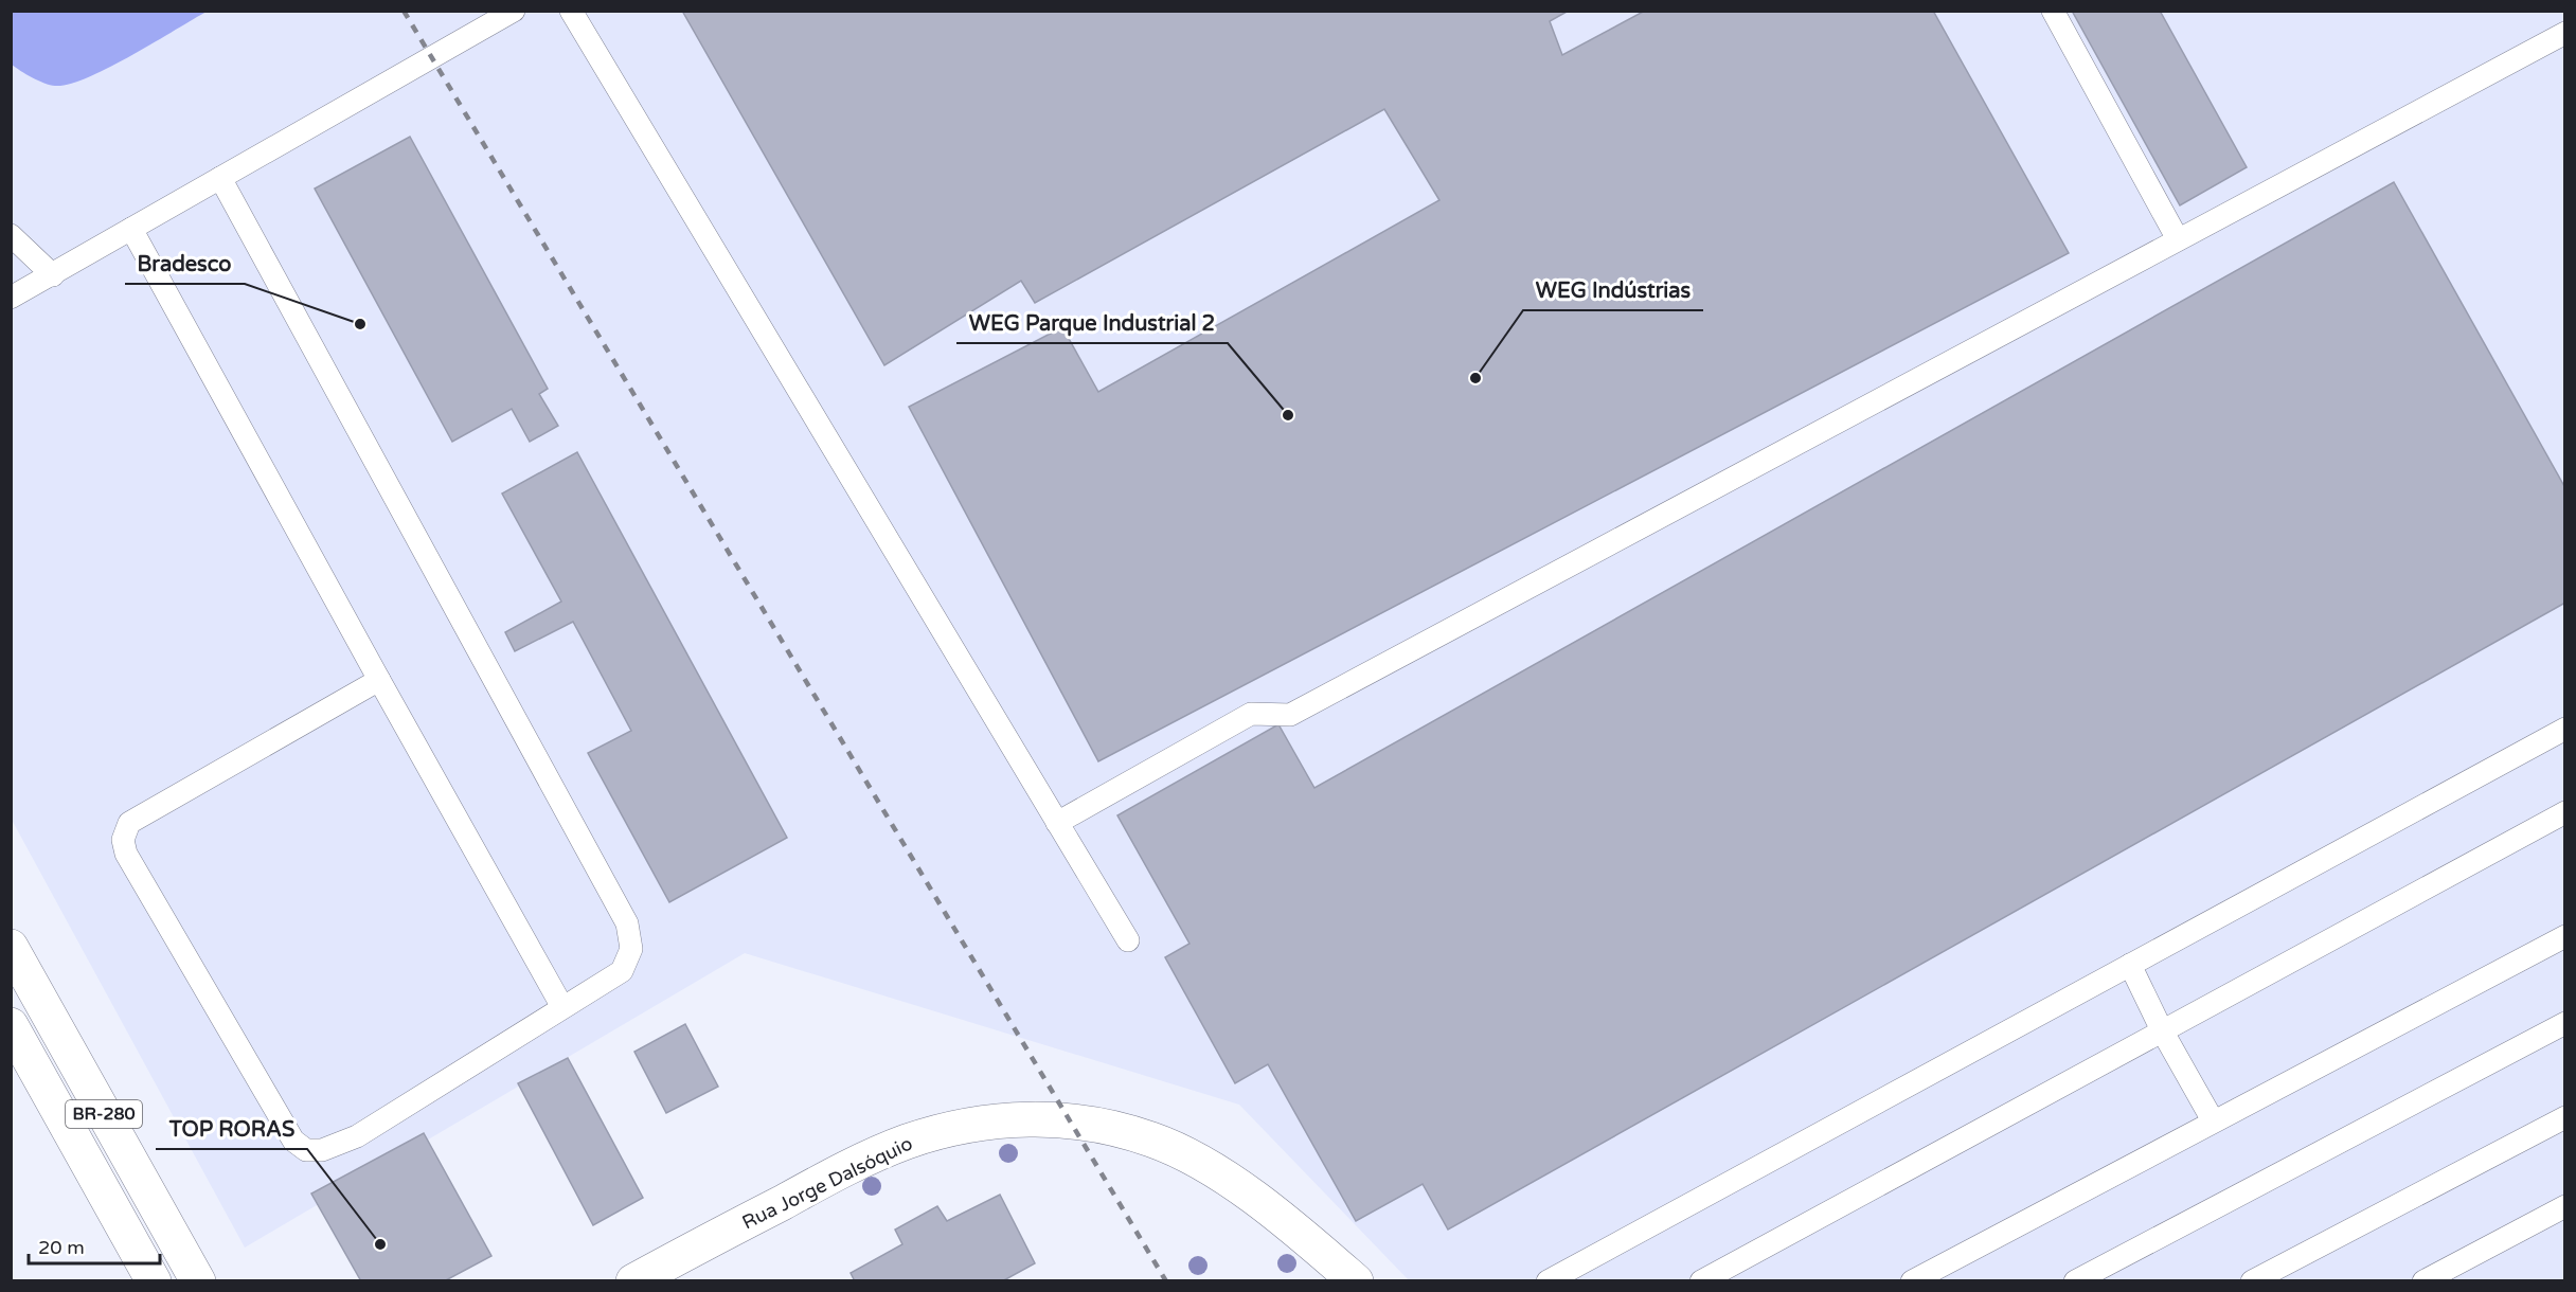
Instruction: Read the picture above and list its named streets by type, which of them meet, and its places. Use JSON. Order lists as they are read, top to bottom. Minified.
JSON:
{"streets":{"highway":["BR-280","Rua Jorge Dalsóquio"]},"places":["Bradesco","WEG Indústrias","WEG Parque Industrial 2","TOP RORAS"],"scale_bar":"20 m"}
